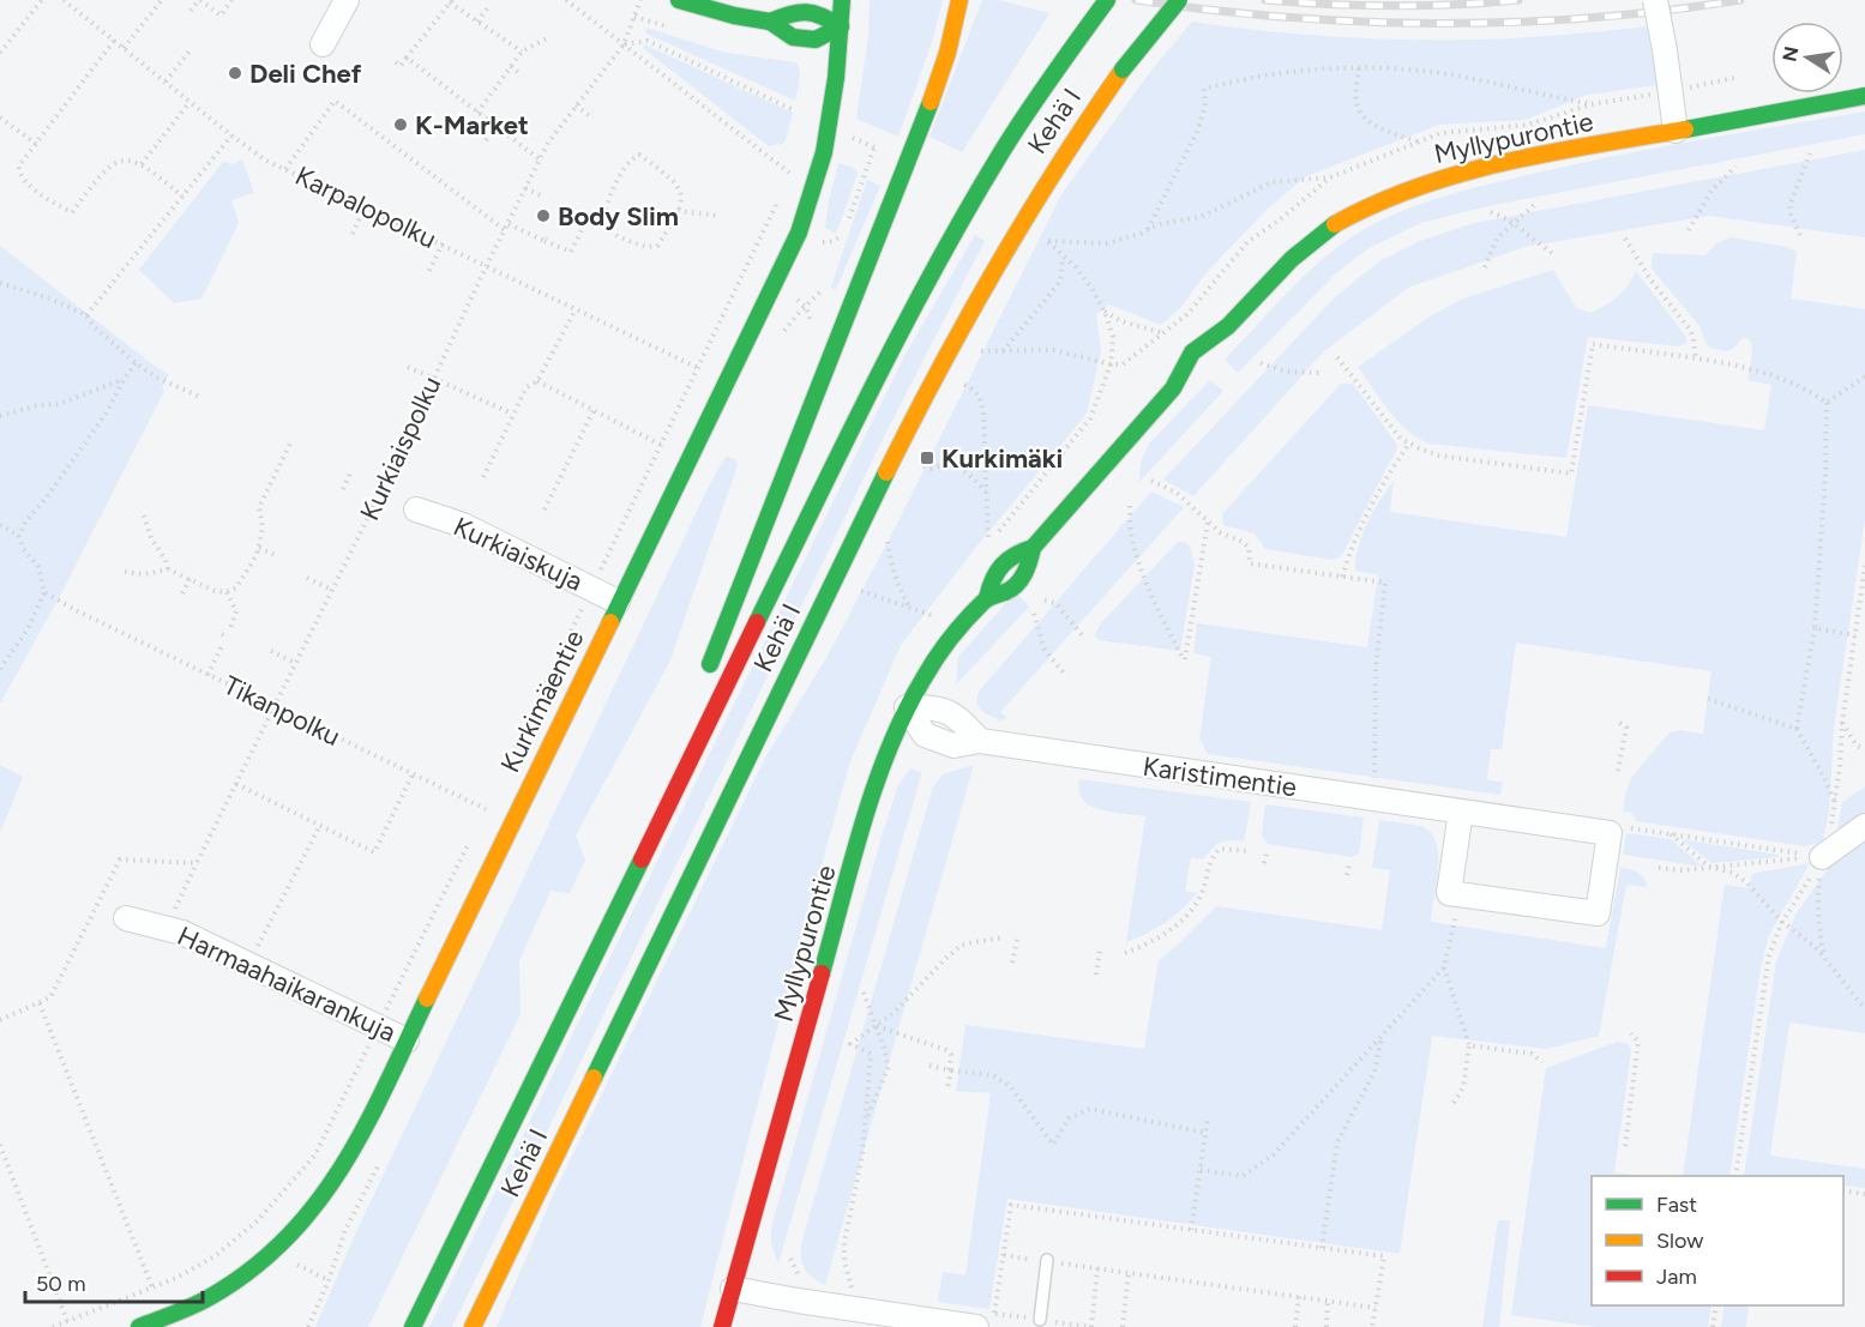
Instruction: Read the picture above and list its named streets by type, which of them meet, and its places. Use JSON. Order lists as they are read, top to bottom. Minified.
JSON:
{"streets":{"main road":["Kehä I","Myllypurontie","Kurkimäentie"],"street":["Kurkiaiskuja","Karistimentie","Harmaahaikarankuja"],"path":["Karpalopolku","Kurkiaispolku","Tikanpolku"]},"crossings":[["Myllypurontie","Karistimentie"],["Karpalopolku","Kurkiaispolku"],["Kurkiaispolku","Tikanpolku"],["Kurkiaiskuja","Kurkimäentie"],["Kurkimäentie","Harmaahaikarankuja"]],"places":{"other":["Deli Chef","K-Market","Body Slim"],"transit":["Kurkimäki"]},"legend":["Fast","Slow","Jam"],"scale_bar":"50 m","north":"left"}
